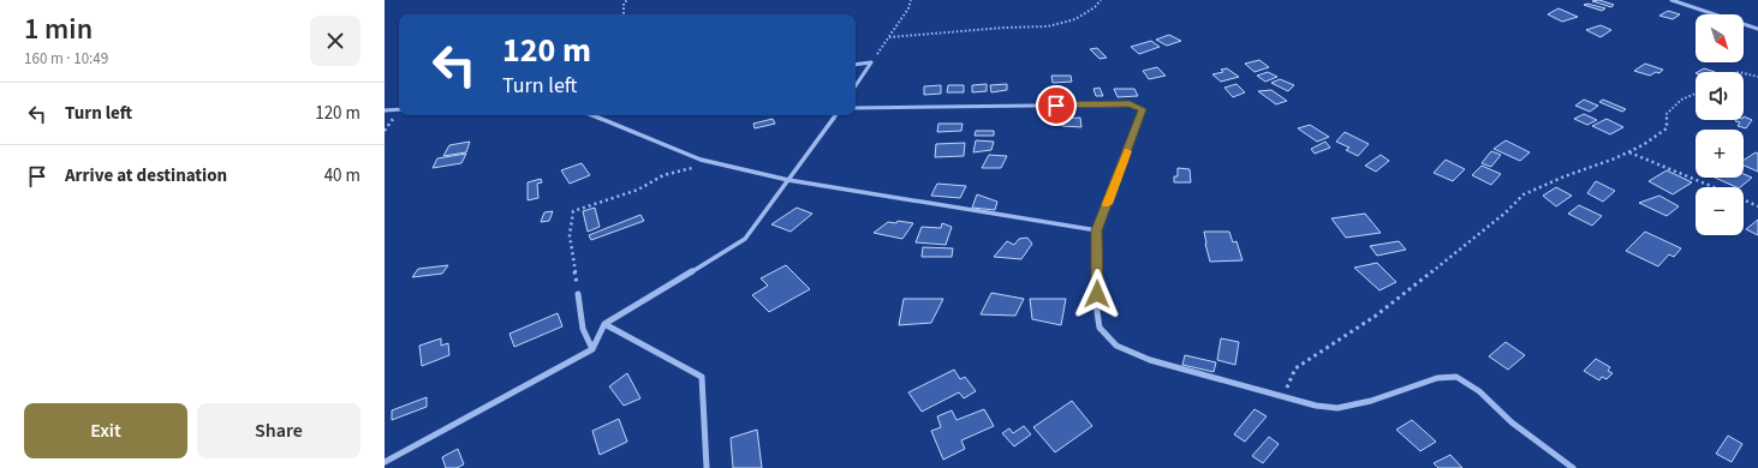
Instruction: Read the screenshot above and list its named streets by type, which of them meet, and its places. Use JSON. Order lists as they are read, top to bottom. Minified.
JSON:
{"north":"bottom right","page":{"heading":["1 min","160 m · 10:49"],"map_buttons":["+","−"],"turn":["120 m","Turn left"],"list":[{"name":"Turn left","value":"120 m"},{"name":"Arrive at destination","value":"40 m"}],"buttons":["Exit","Share"]}}
